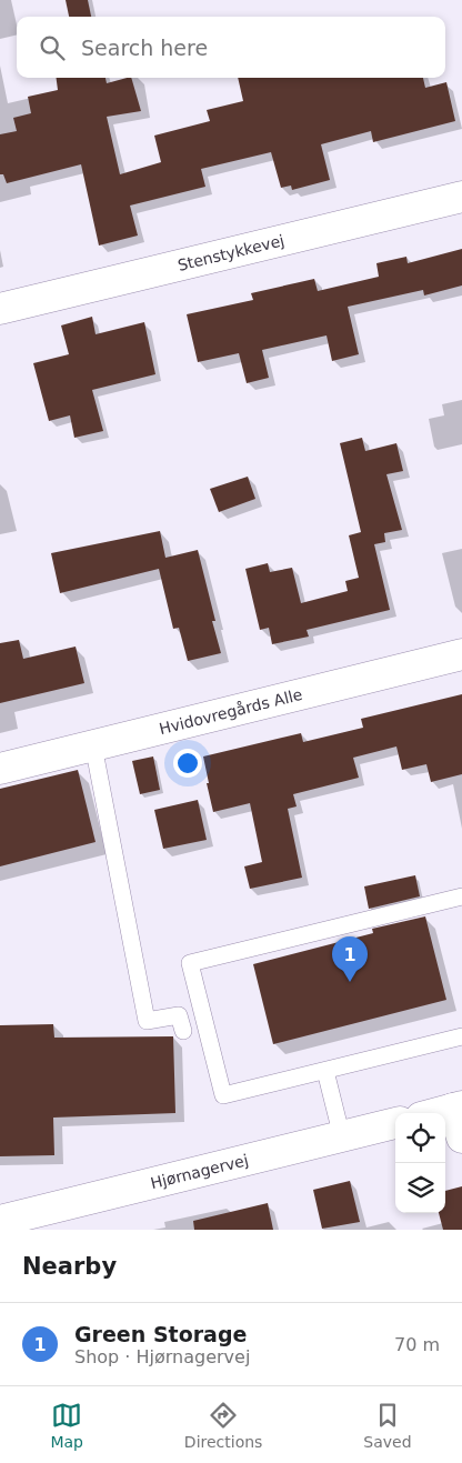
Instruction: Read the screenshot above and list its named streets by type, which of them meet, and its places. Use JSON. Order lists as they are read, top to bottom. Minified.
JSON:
{"streets":{"street":["Stenstykkevej","Hvidovregårds Alle","Hjørnagervej"]},"page":{"search":"Search here","pins":"1","heading":"Nearby","list":[{"mark":"1","name":"Green Storage","note":"Shop · Hjørnagervej","value":"70 m"}],"nav":["Map","Directions","Saved"]}}
